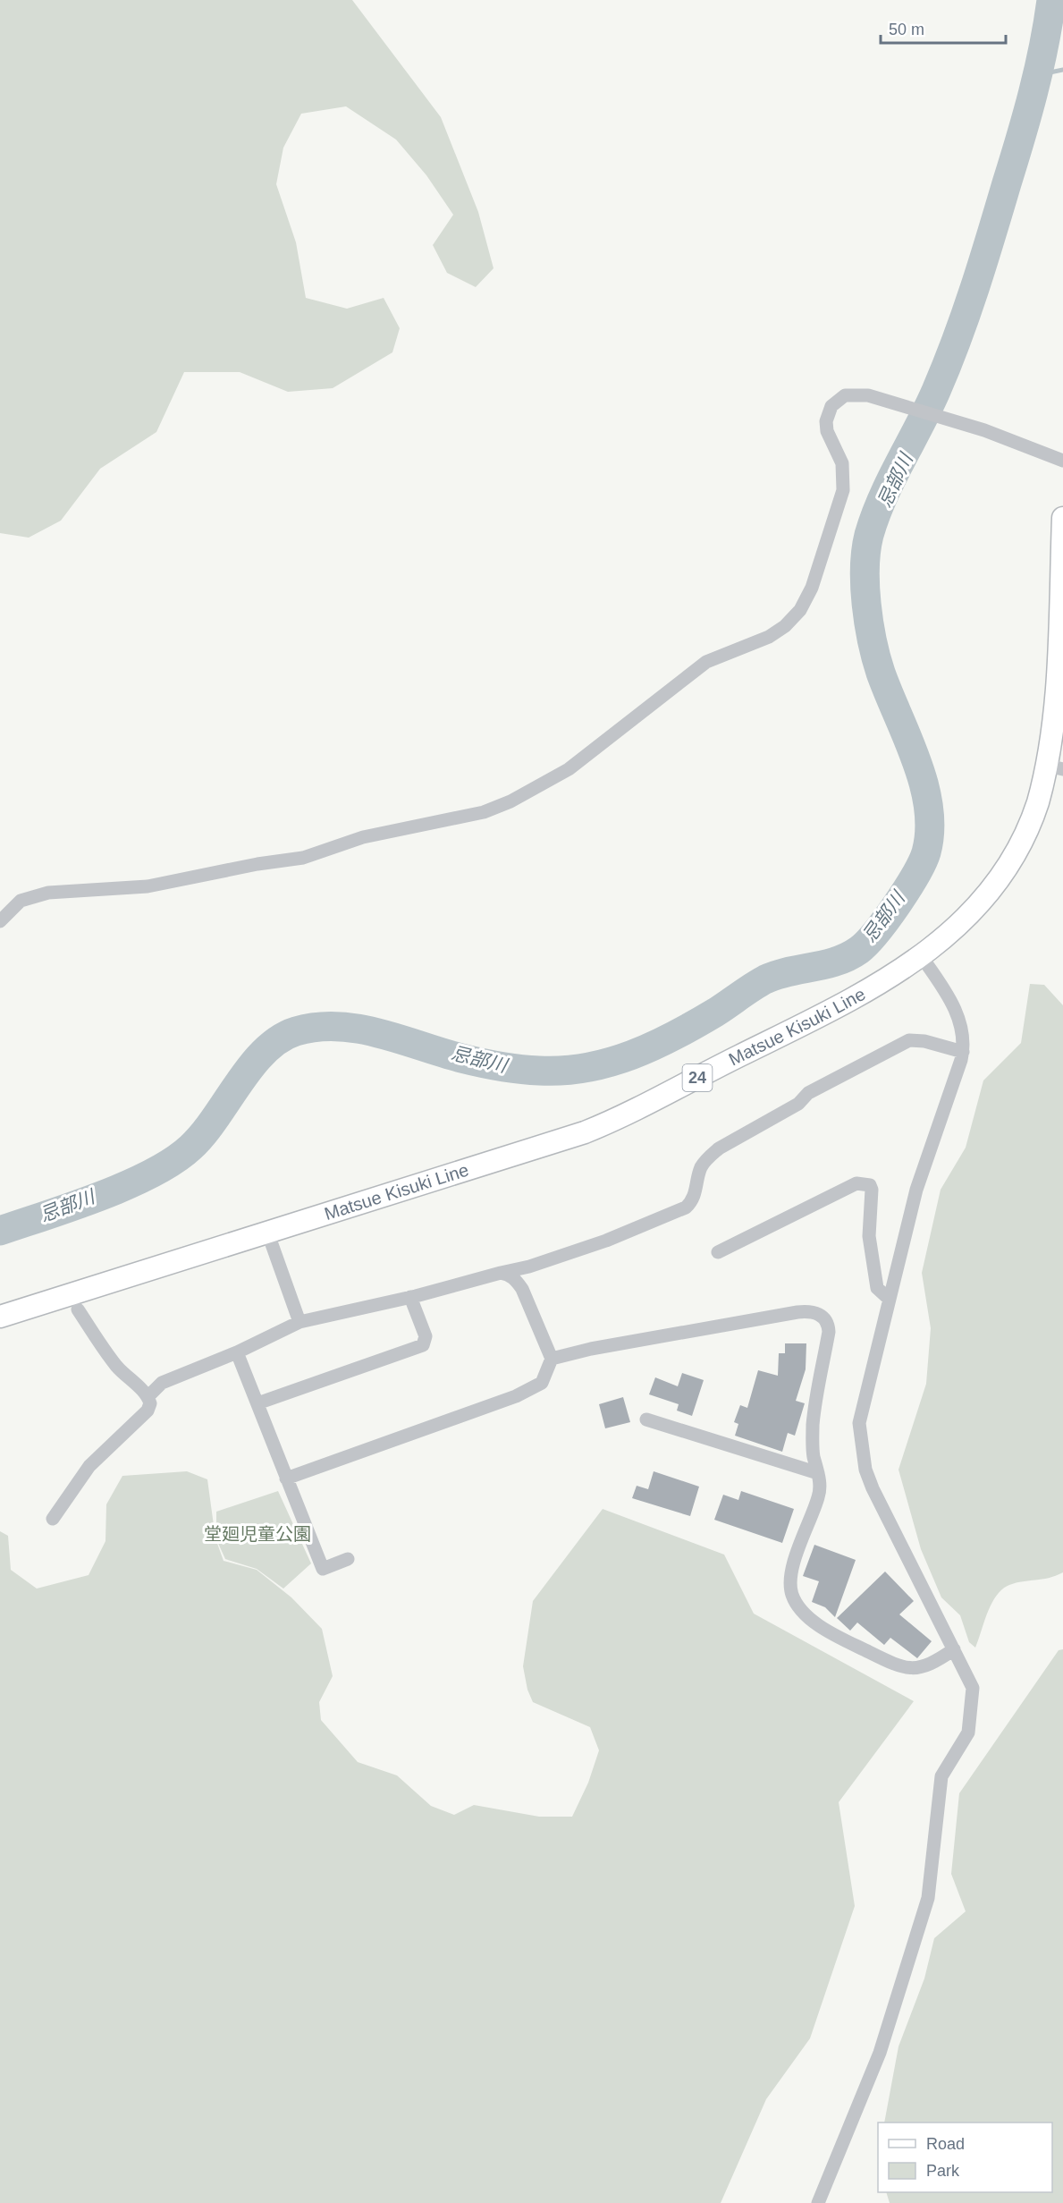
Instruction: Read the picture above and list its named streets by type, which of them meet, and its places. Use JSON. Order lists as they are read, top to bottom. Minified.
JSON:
{"streets":{"main road":["Matsue Kisuki Line","24"]},"water":["忌部川"],"parks":["堂廻児童公園"],"legend":["Road","Park"],"scale_bar":"50 m"}
